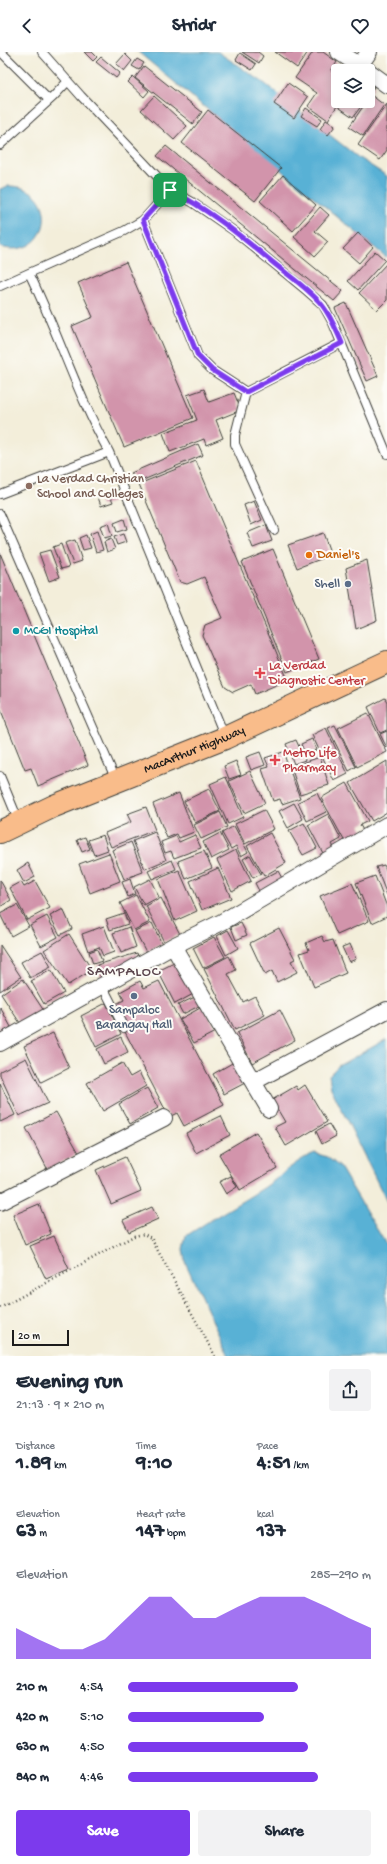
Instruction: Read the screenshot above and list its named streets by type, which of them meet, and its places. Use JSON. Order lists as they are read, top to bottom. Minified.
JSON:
{"streets":{"highway":["MacArthur Highway"]},"districts":["SAMPALOC"],"places":{"other":["La Verdad Christian School and Colleges","Daniel's","Shell","MCGI Hospital","Sampaloc Barangay Hall"],"health":["La Verdad Diagnostic Center","Metro Life Pharmacy"]},"scale_bar":"20 m","page":{"header":"Stridr","scale":"20 m","heading":["Evening run","21:13 · 9 × 210 m"],"stats":[["Distance","1.89 km"],["Time","9:10"],["Pace","4:51 /km"],["Elevation","63 m"],["Heart rate","147 bpm"],["kcal","137"]],"chart":["Elevation","285–290 m"],"list":[{"name":"210 m","note":"4:54"},{"name":"420 m","note":"5:10"},{"name":"630 m","note":"4:50"},{"name":"840 m","note":"4:46"}],"buttons":["Save","Share"]}}
